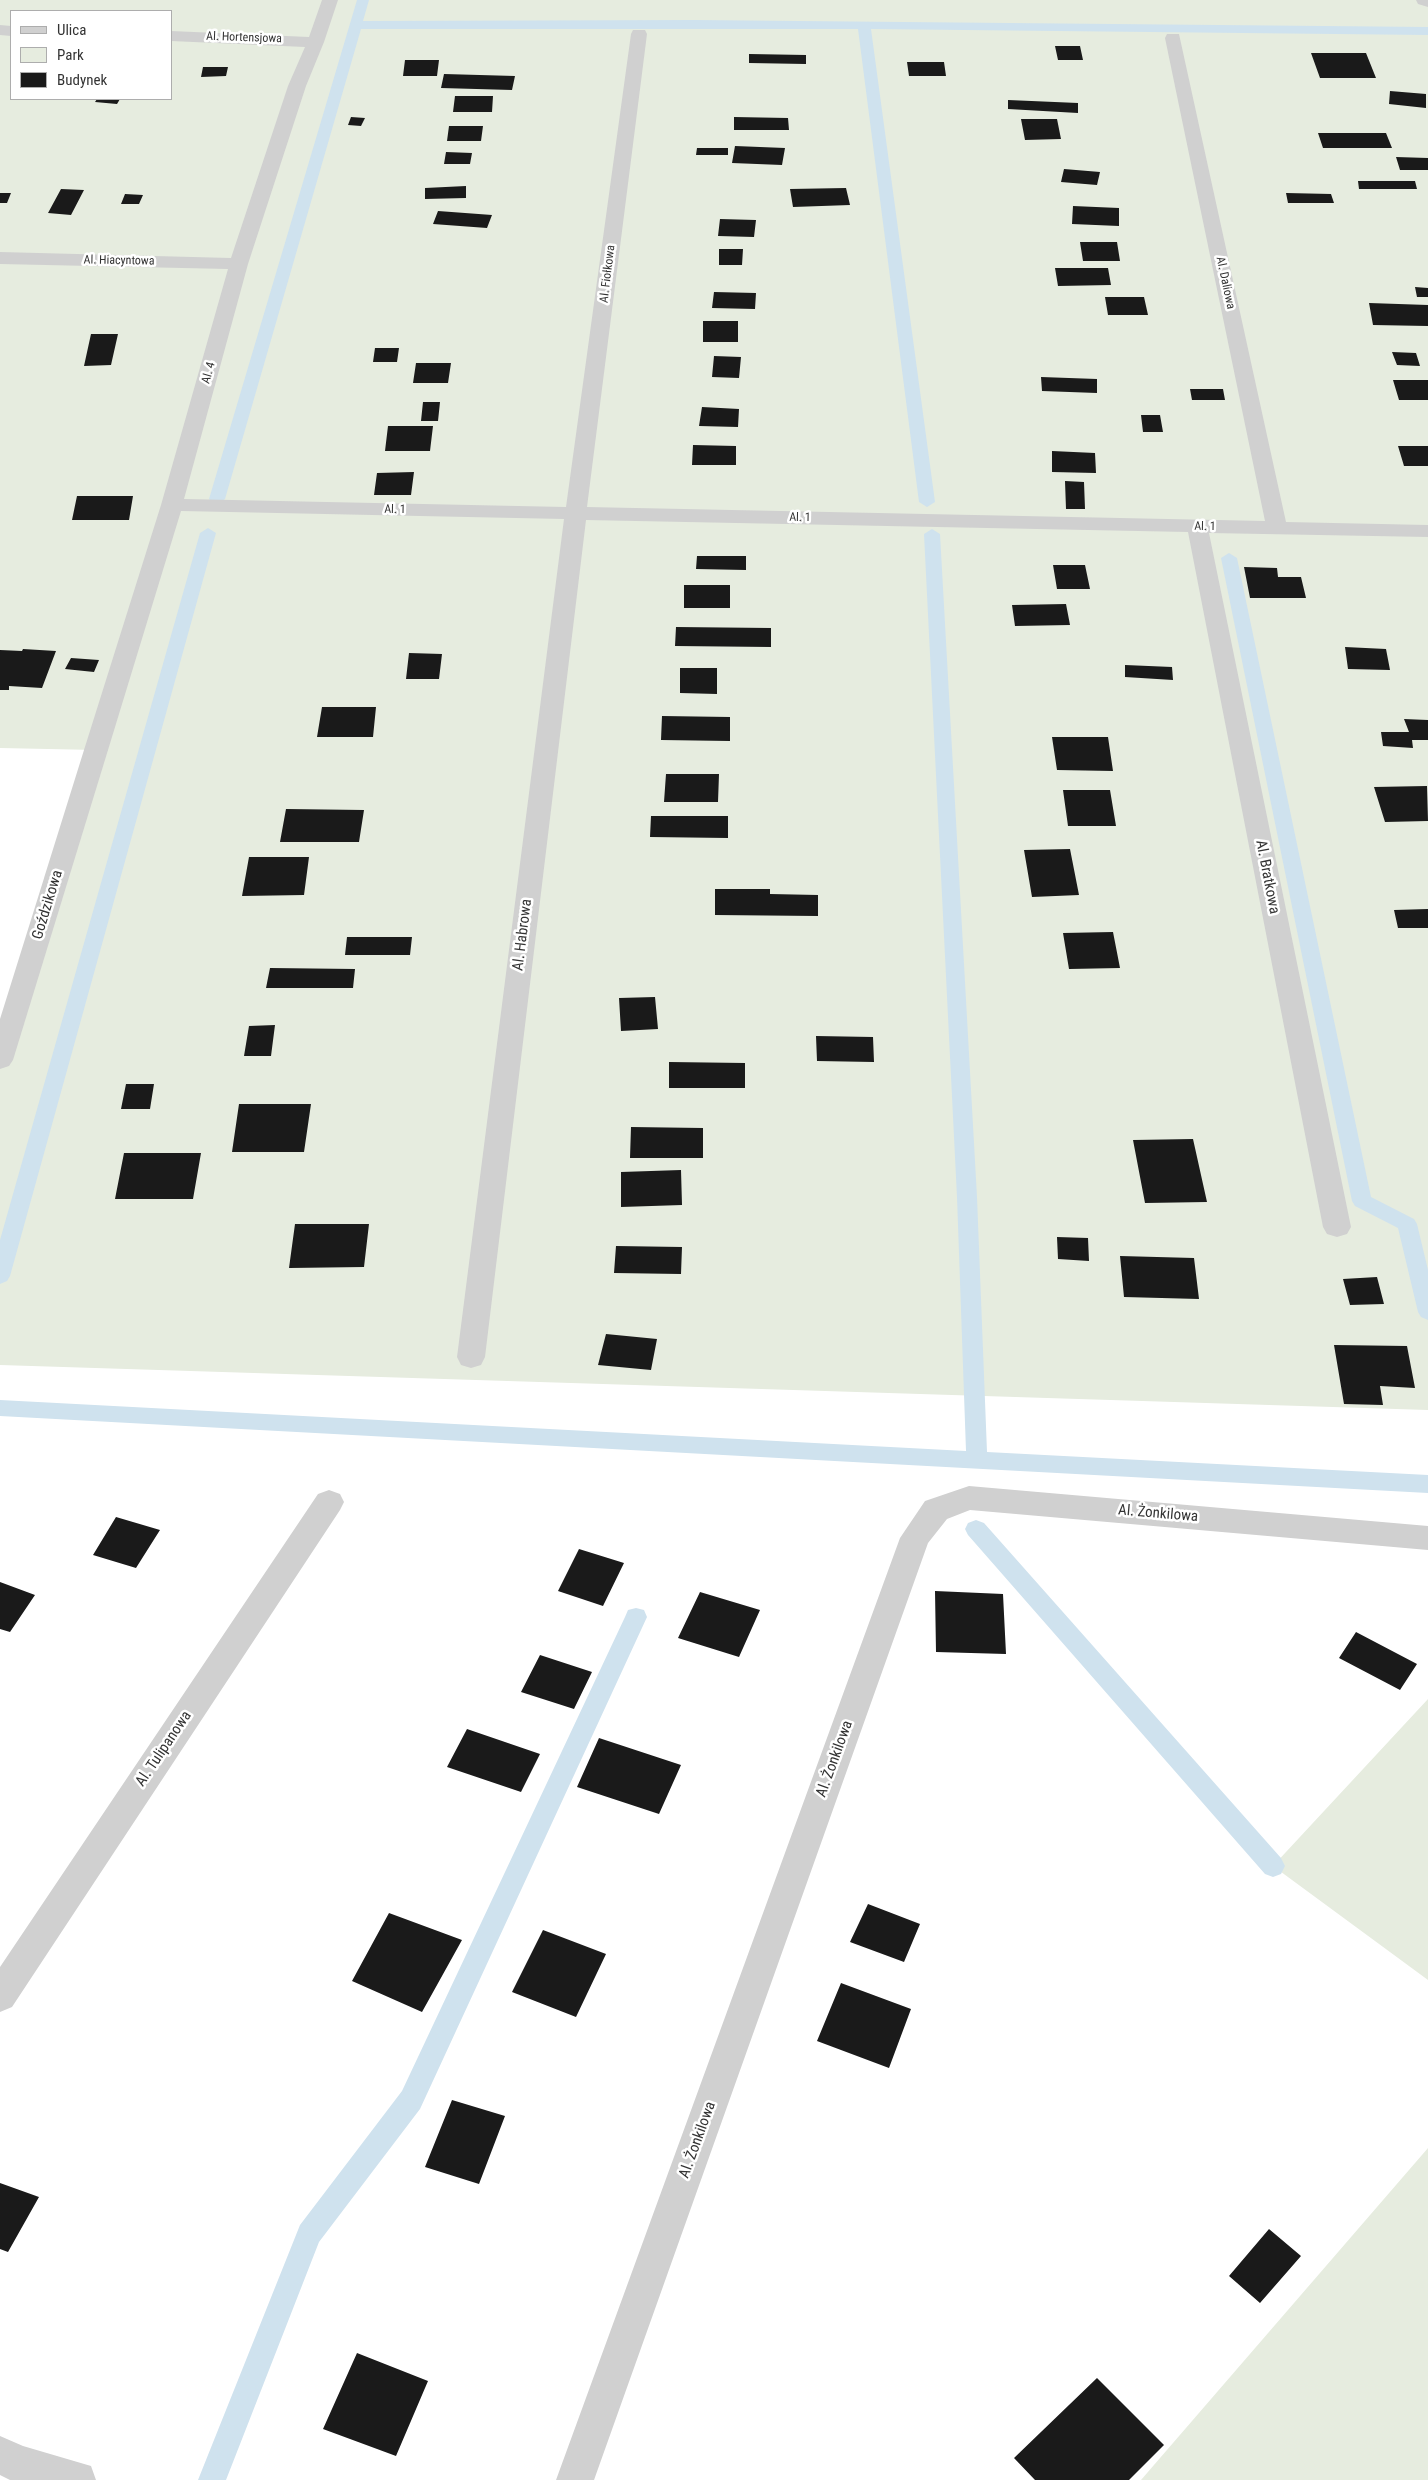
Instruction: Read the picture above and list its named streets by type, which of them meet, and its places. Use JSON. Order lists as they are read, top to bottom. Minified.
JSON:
{"streets":{"street":["Al. Hortensjowa","Al. Hiacyntowa","Al. Fiołkowa","Al. Daliowa","Al. 4","Al. 1","Al. Bratkowa","Goździkowa","Al. Habrowa","Al. Żonkilowa","Al. Tulipanowa"]},"crossings":[["Al. Hortensjowa","Al. 4"],["Al. Hiacyntowa","Al. 4"],["Al. Fiołkowa","Al. 1"],["Al. Fiołkowa","Al. Habrowa"],["Al. Daliowa","Al. 1"],["Al. 4","Al. 1"],["Al. 4","Goździkowa"],["Al. 1","Al. Bratkowa"],["Al. 1","Al. Habrowa"]],"legend":["Ulica","Park","Budynek"]}
